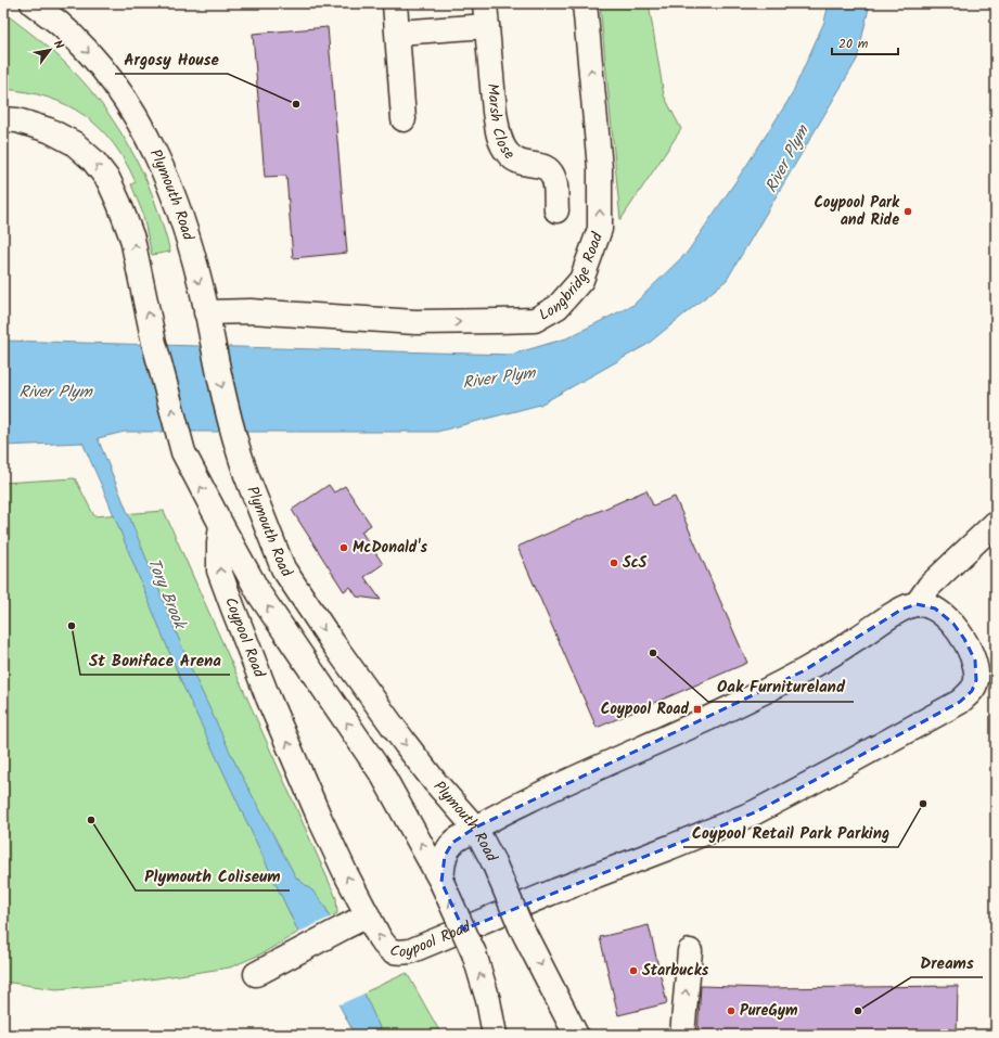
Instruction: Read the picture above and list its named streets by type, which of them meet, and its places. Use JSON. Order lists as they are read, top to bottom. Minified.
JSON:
{"streets":{"street":["Marsh Close","Plymouth Road","Longbridge Road","Coypool Road"]},"crossings":[["Plymouth Road","Longbridge Road"]],"water":["River Plym","Tory Brook"],"places":{"other":["Argosy House","Coypool Park and Ride","McDonald's","ScS","St Boniface Arena","Oak Furnitureland","Coypool Retail Park Parking","Plymouth Coliseum","Starbucks","PureGym","Dreams"],"transit":["Coypool Road"]},"scale_bar":"20 m","north":"top right"}
